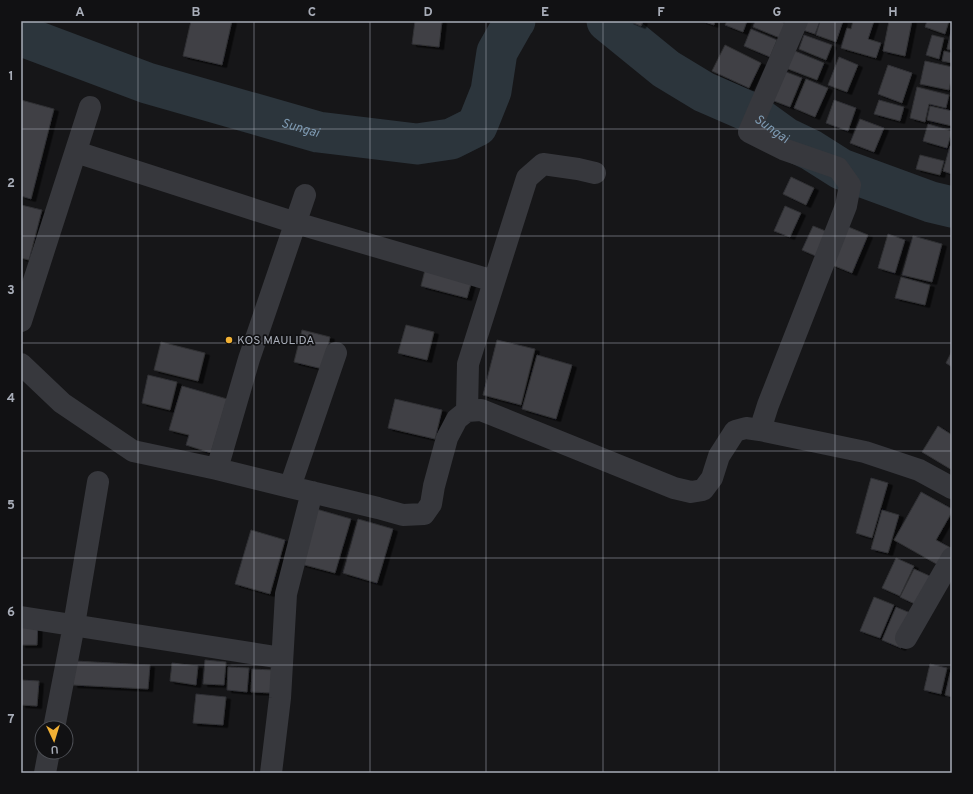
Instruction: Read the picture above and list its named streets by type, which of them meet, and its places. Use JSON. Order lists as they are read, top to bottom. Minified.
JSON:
{"water":["Sungai"],"places":["KOS MAULIDA"],"north":"bottom","grid":{"columns":["A","B","C","D","E","F","G","H"],"rows":["1","2","3","4","5","6","7"]}}
